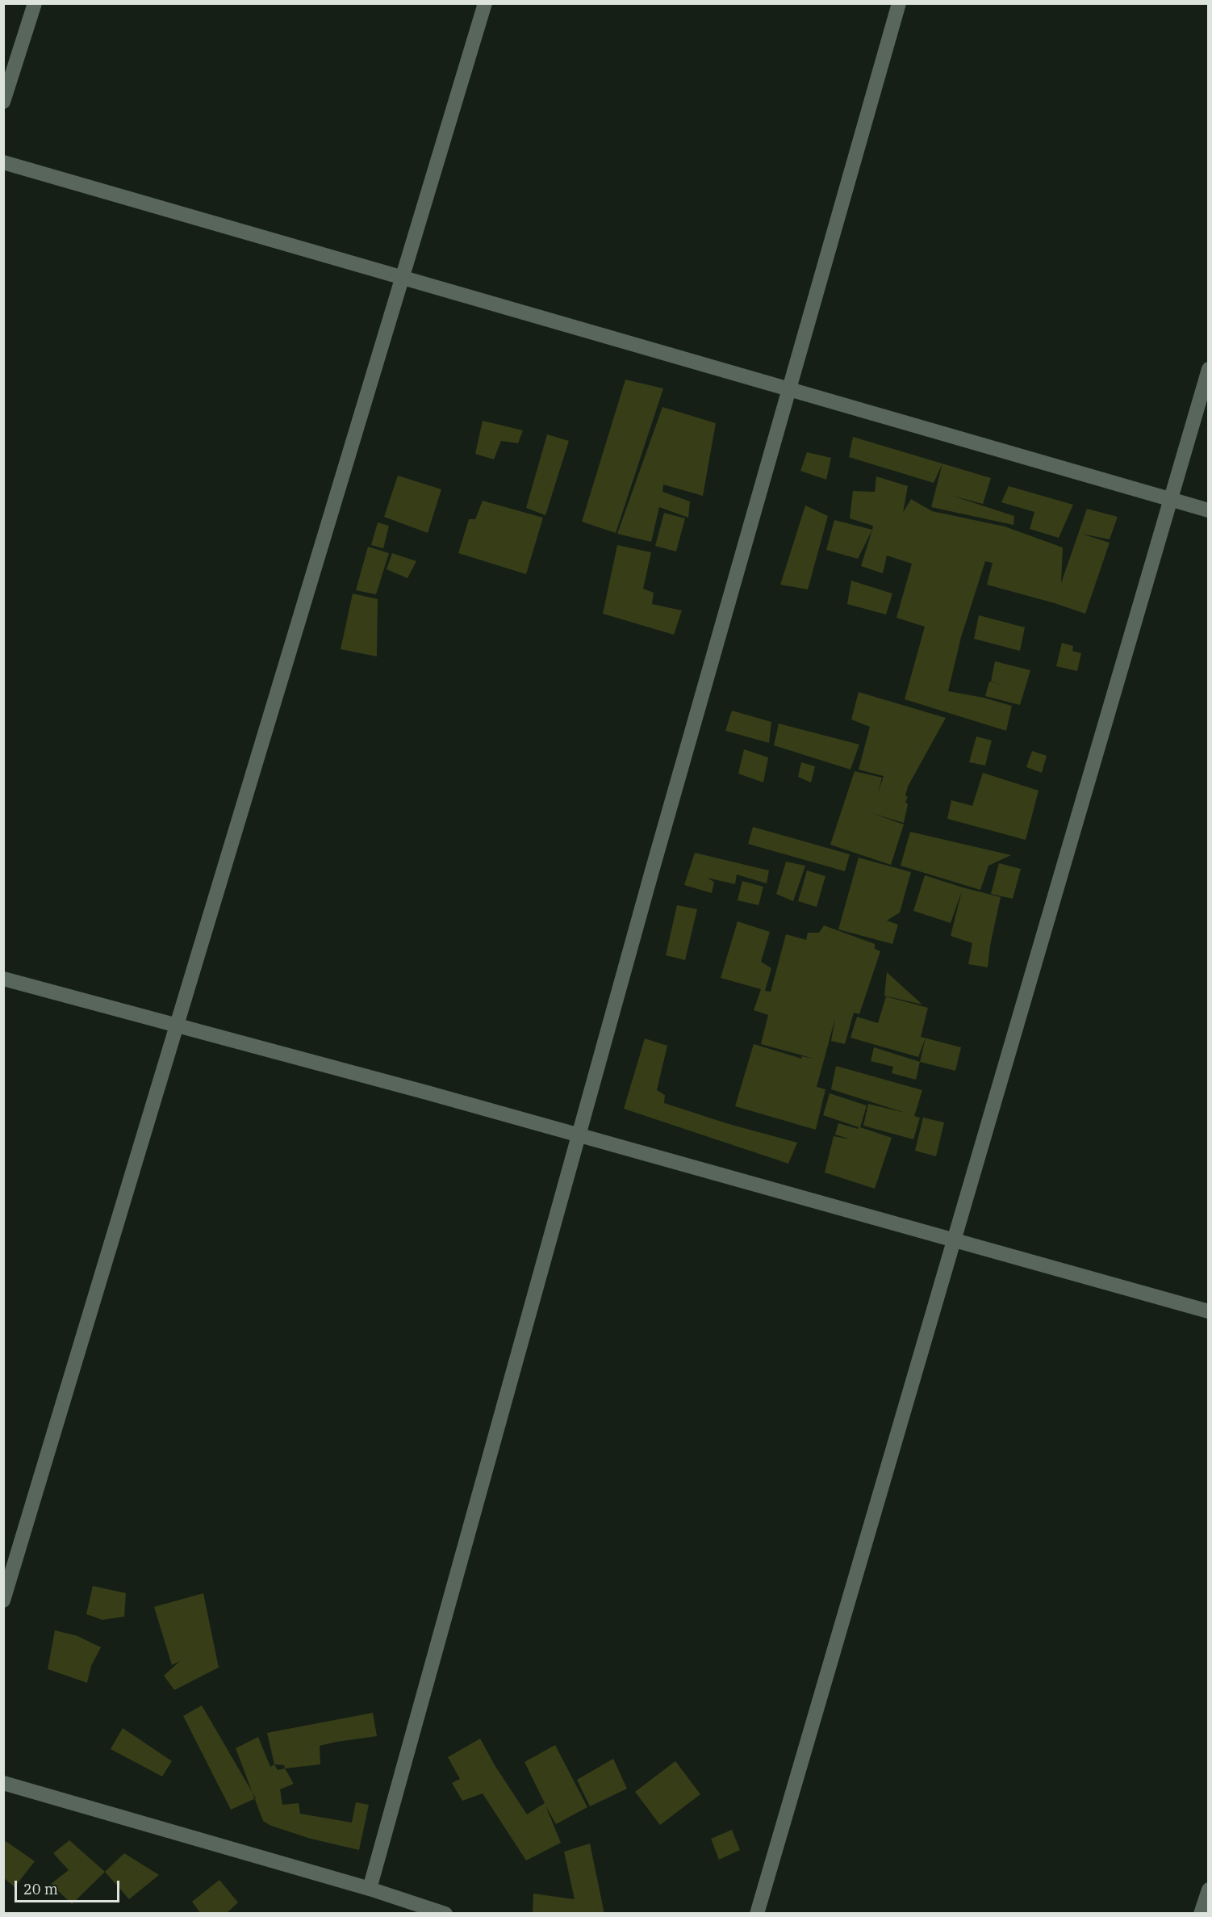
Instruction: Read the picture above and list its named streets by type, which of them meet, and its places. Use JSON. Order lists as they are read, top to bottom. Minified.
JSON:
{"scale_bar":"20 m"}
